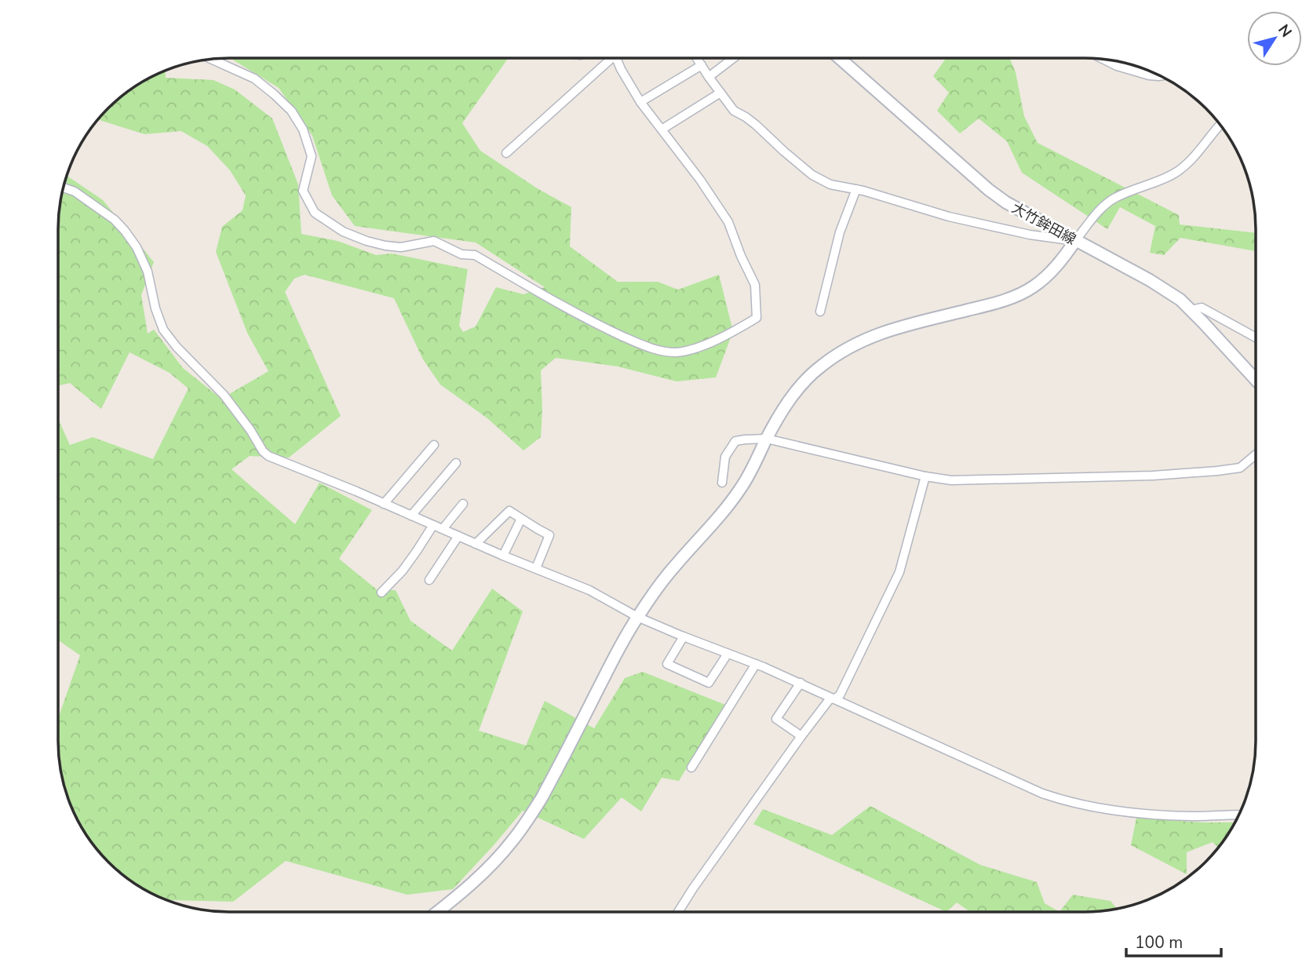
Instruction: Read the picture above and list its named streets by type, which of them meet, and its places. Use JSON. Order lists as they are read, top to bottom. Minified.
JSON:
{"streets":{"street":["大竹鉾田線"]},"scale_bar":"100 m","north":"top right"}
